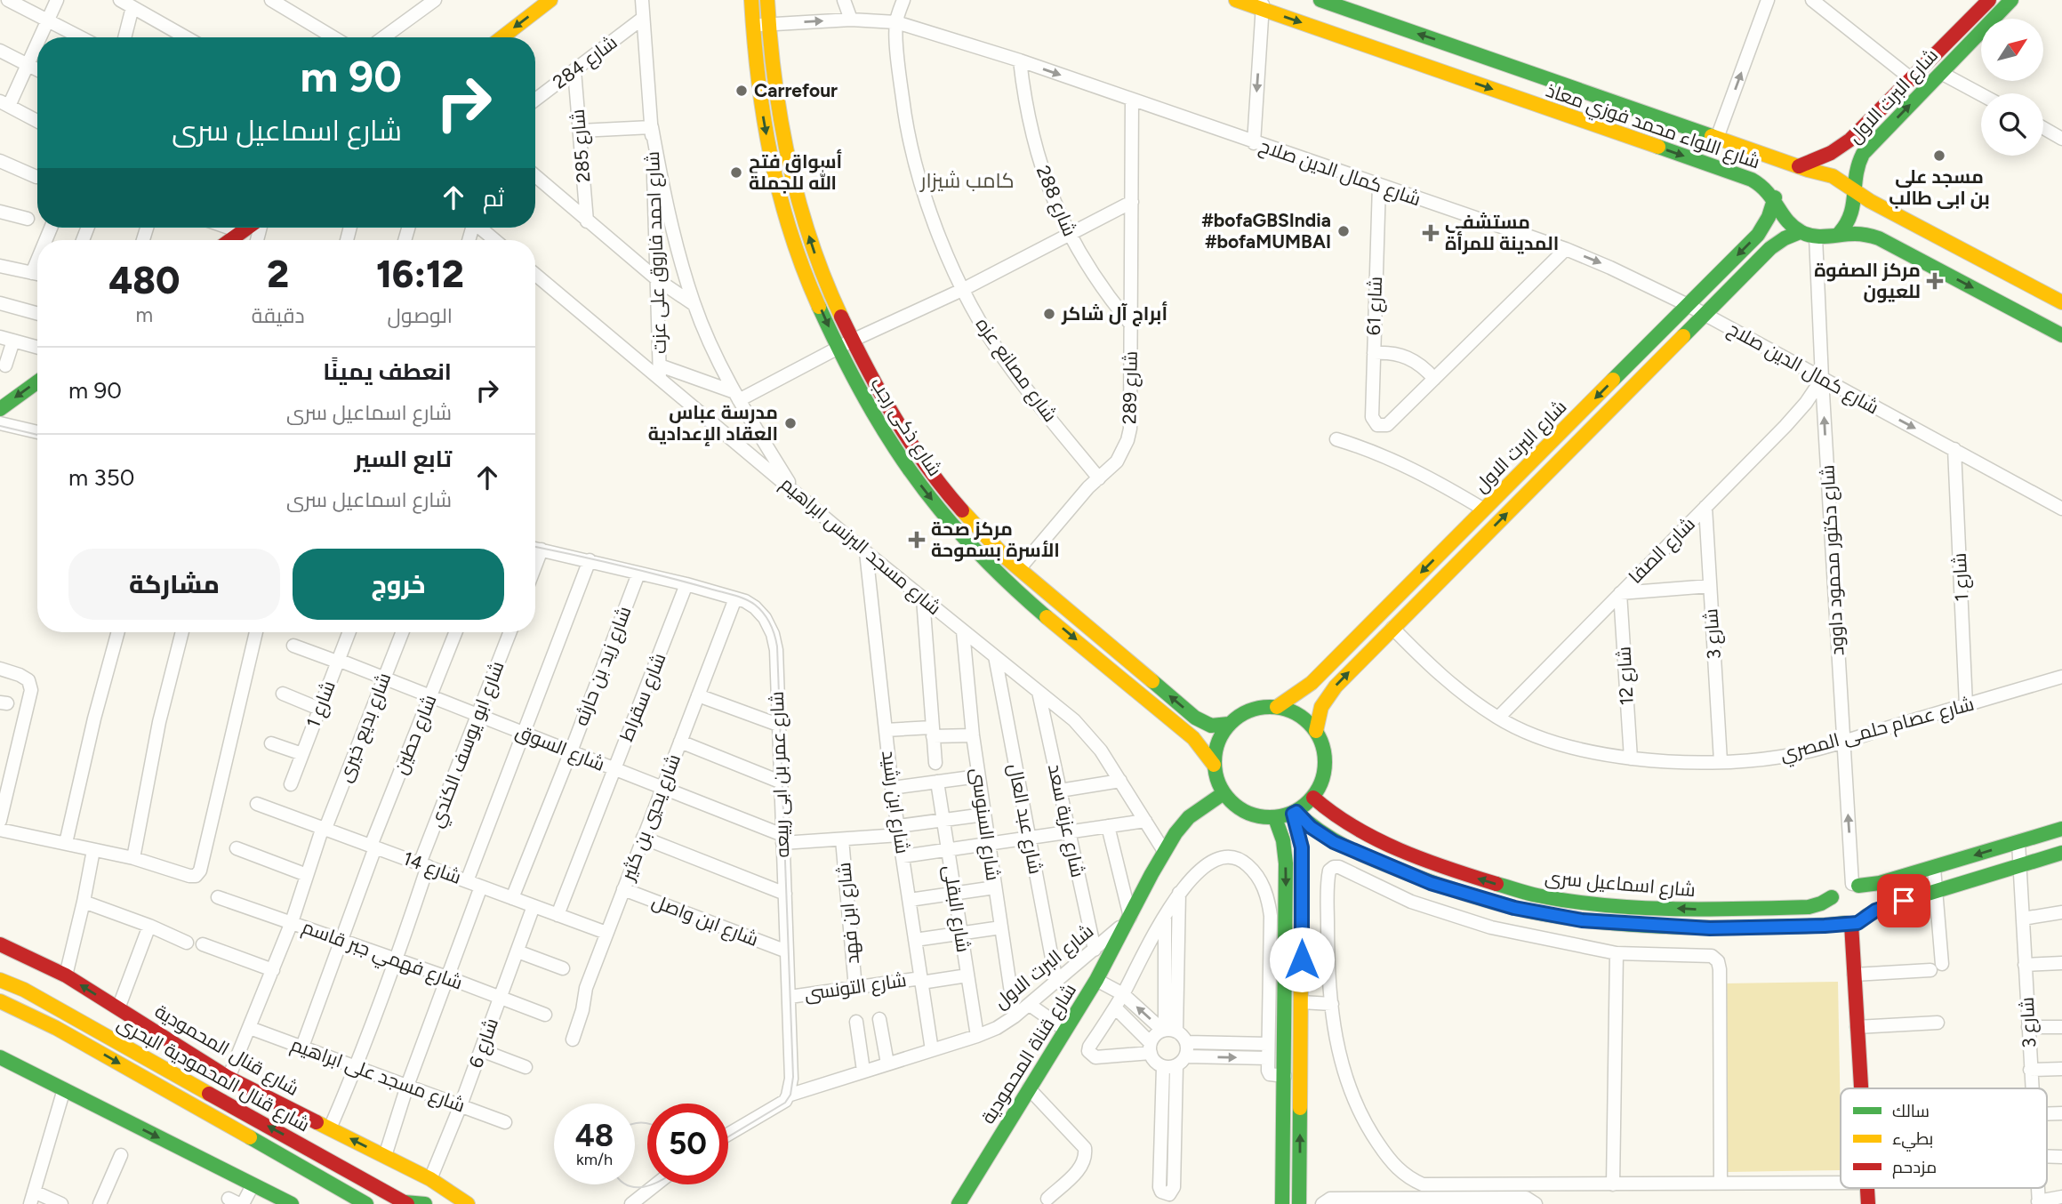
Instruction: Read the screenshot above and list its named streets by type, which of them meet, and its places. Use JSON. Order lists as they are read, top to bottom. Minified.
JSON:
{"streets":{"main road":["شارع البرت الاول","شارع اللواء محمد فوزي معاذ","شارع ذكى رجب","شارع اسماعيل سرى","شارع قنال المحمودية","شارع قناة المحمودية","شارع قنال المحمودية البحرى"],"street":["شارع 284","شارع 285","شارع كمال الدين صلاح","شارع 288","شارع احمد فاروق على عزت","شارع 61","شارع مصانع عزه","شارع 289","شارع مسجد البرنس ابراهيم","شارع الصفا","شارع دكتور محمود داوود","شارع 1","شارع 3","شارع زيد بن حارثه","شارع 12","شارع سقراط","شارع بديع خيرى","شارع عصام حلمى المصري","شارع حطين","شارع ابو يوسف الكندي","شارع السوق","شارع عمر بن ابى ربيعه","شارع ابن رشيد","شارع يحيي بن كثير","شارع عبد العال","شارع عزبة سعد","شارع السنوسى","شارع 14","شارع البقلى","شارع ابن فهد","شارع ابن واصل","شارع فهمي جبر قاسم","شارع التونسى","شارع 6","شارع مسجد على ابراهيم"]},"crossings":[["شارع 284","شارع 285"],["شارع 284","شارع احمد فاروق على عزت"],["شارع البرت الاول","شارع اللواء محمد فوزي معاذ"],["شارع البرت الاول","شارع كمال الدين صلاح"],["شارع البرت الاول","شارع ذكى رجب"],["شارع البرت الاول","شارع مسجد البرنس ابراهيم"],["شارع البرت الاول","شارع عصام حلمى المصري"],["شارع البرت الاول","شارع عمر بن ابى ربيعه"],["شارع البرت الاول","شارع ابن رشيد"],["شارع البرت الاول","شارع عبد العال"],["شارع البرت الاول","شارع عزبة سعد"],["شارع البرت الاول","شارع السنوسى"],["شارع البرت الاول","شارع اسماعيل سرى"],["شارع البرت الاول","شارع البقلى"],["شارع البرت الاول","شارع قناة المحمودية"],["شارع كمال الدين صلاح","شارع 288"],["شارع كمال الدين صلاح","شارع 61"],["شارع كمال الدين صلاح","شارع مصانع عزه"],["شارع كمال الدين صلاح","شارع 289"],["شارع كمال الدين صلاح","شارع ذكى رجب"],["شارع كمال الدين صلاح","شارع الصفا"],["شارع كمال الدين صلاح","شارع دكتور محمود داوود"],["شارع كمال الدين صلاح","شارع 1"],["شارع 288","شارع 289"],["شارع احمد فاروق على عزت","شارع مسجد البرنس ابراهيم"],["شارع مصانع عزه","شارع 289"],["شارع 289","شارع ذكى رجب"],["شارع ذكى رجب","شارع اسماعيل سرى"],["شارع مسجد البرنس ابراهيم","شارع ابن رشيد"],["شارع مسجد البرنس ابراهيم","شارع عبد العال"],["شارع مسجد البرنس ابراهيم","شارع عزبة سعد"],["شارع مسجد البرنس ابراهيم","شارع السنوسى"],["شارع الصفا","شارع دكتور محمود داوود"],["شارع الصفا","شارع 3"],["شارع الصفا","شارع 12"],["شارع الصفا","شارع عصام حلمى المصري"],["شارع دكتور محمود داوود","شارع عصام حلمى المصري"],["شارع دكتور محمود داوود","شارع اسماعيل سرى"],["شارع 1","شارع عصام حلمى المصري"],["شارع 1","شارع السوق"],["شارع 3","شارع عصام حلمى المصري"],["شارع زيد بن حارثه","شارع السوق"],["شارع زيد بن حارثه","شارع عمر بن ابى ربيعه"],["شارع زيد بن حارثه","شارع 14"],["شارع 12","شارع عصام حلمى المصري"],["شارع سقراط","شارع السوق"],["شارع سقراط","شارع عمر بن ابى ربيعه"],["شارع سقراط","شارع 14"],["شارع بديع خيرى","شارع السوق"],["شارع بديع خيرى","شارع 14"],["شارع بديع خيرى","شارع فهمي جبر قاسم"],["شارع بديع خيرى","شارع قنال المحمودية"],["شارع بديع خيرى","شارع مسجد على ابراهيم"],["شارع حطين","شارع السوق"],["شارع حطين","شارع 14"],["شارع حطين","شارع فهمي جبر قاسم"],["شارع حطين","شارع مسجد على ابراهيم"],["شارع ابو يوسف الكندي","شارع السوق"],["شارع ابو يوسف الكندي","شارع 14"],["شارع ابو يوسف الكندي","شارع فهمي جبر قاسم"],["شارع ابو يوسف الكندي","شارع قنال المحمودية"],["شارع ابو يوسف الكندي","شارع مسجد على ابراهيم"],["شارع السوق","شارع عمر بن ابى ربيعه"],["شارع السوق","شارع يحيي بن كثير"],["شارع عمر بن ابى ربيعه","شارع يحيي بن كثير"],["شارع عمر بن ابى ربيعه","شارع ابن واصل"],["شارع عمر بن ابى ربيعه","شارع التونسى"],["شارع ابن رشيد","شارع التونسى"],["شارع يحيي بن كثير","شارع 14"],["شارع يحيي بن كثير","شارع ابن واصل"],["شارع 14","شارع 6"],["شارع البقلى","شارع التونسى"],["شارع ابن فهد","شارع التونسى"],["شارع فهمي جبر قاسم","شارع 6"],["شارع 6","شارع قنال المحمودية"],["شارع 6","شارع مسجد على ابراهيم"]],"one_way":["شارع دكتور محمود داوود"],"districts":["كامب شيزار"],"places":{"other":["Carrefour","مسجد على بن ابى طالب","أسواق فتح الله للجملة","#bofaGBSIndia #bofaMUMBAI","أبراج آل شاكر","مدرسة عباس العقاد الإعدادية"],"health":["مستشفى المدينة للمرأة","مركز الصفوة للعيون","مركز صحة الأسرة بسموحة"]},"legend":["سالك","بطيء","مزدحم"],"north":"top right","page":{"turn":["90 m","شارع اسماعيل سرى"],"then":"ثم","eta":["16:12","الوصول","2","دقيقة","480","m"],"list":[{"name":"انعطف يمينًا","note":"شارع اسماعيل سرى","value":"90 m"},{"name":"تابع السير","note":"شارع اسماعيل سرى","value":"350 m"}],"buttons":["خروج","مشاركة"],"speed":"48 km/h","limit":"50"}}
